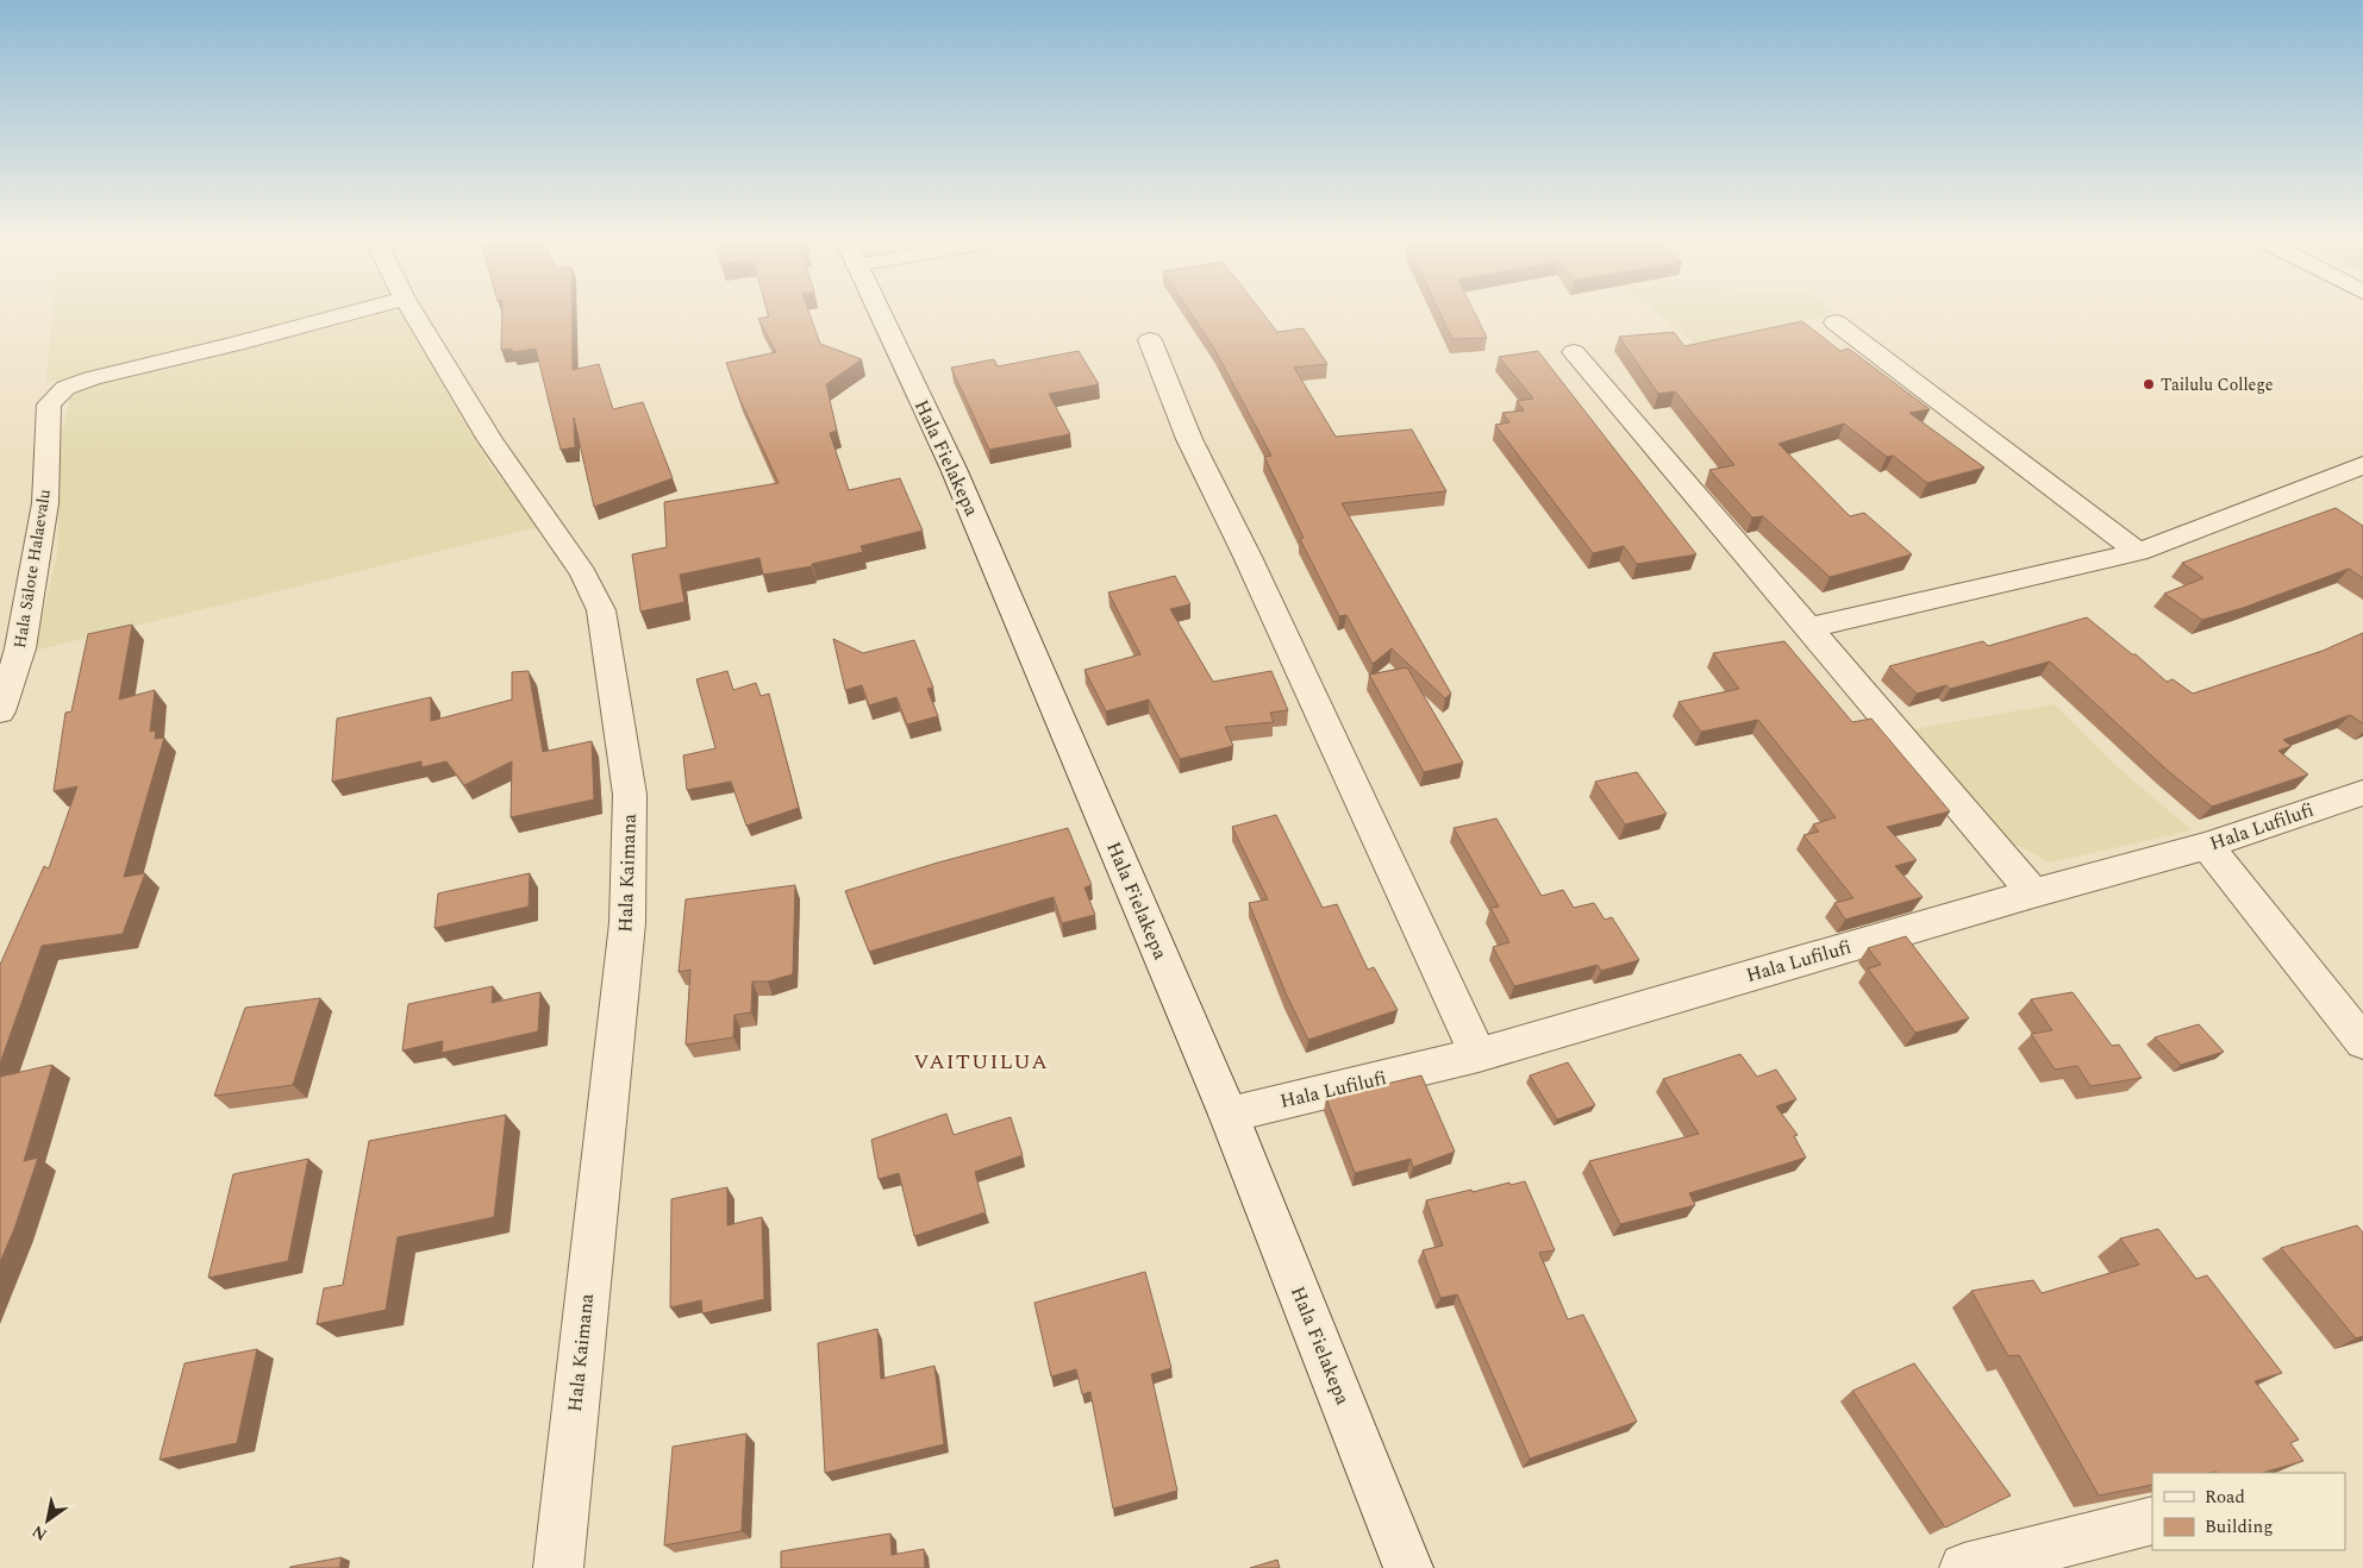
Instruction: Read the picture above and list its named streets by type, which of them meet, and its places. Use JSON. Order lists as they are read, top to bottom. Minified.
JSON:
{"streets":{"street":["Hala Fielakepa","Hala Sālote Halaevalu","Hala Lufilufi","Hala Kaimana"]},"crossings":[["Hala Fielakepa","Hala Lufilufi"]],"districts":["VAITUILUA"],"places":["Tailulu College"],"legend":["Road","Building"],"north":"bottom left"}
